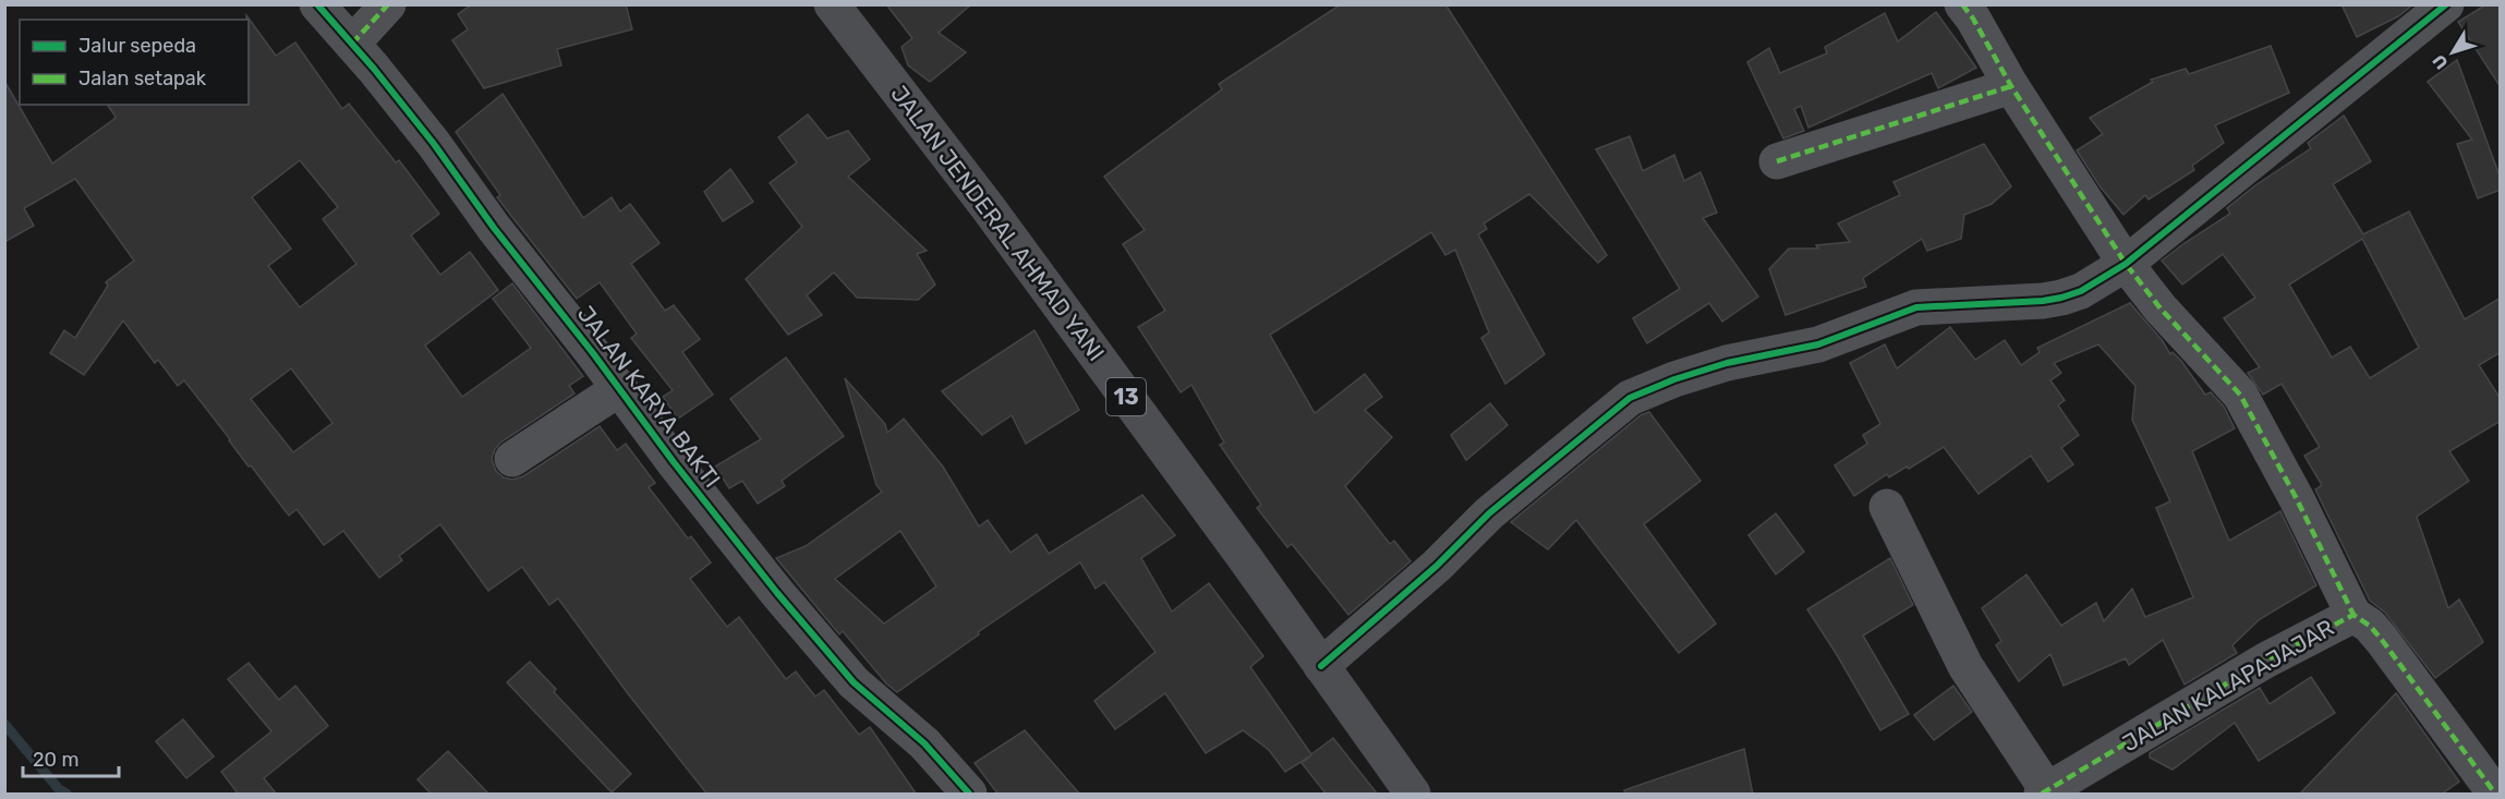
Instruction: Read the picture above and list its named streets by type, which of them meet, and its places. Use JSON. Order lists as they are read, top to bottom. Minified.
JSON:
{"streets":{"highway":["JALAN JENDERAL AHMAD YANI","13"],"street":["JALAN KARYA BAKTI","JALAN KALAPAJAJAR"]},"legend":["Jalur sepeda","Jalan setapak"],"scale_bar":"20 m","north":"bottom left"}
